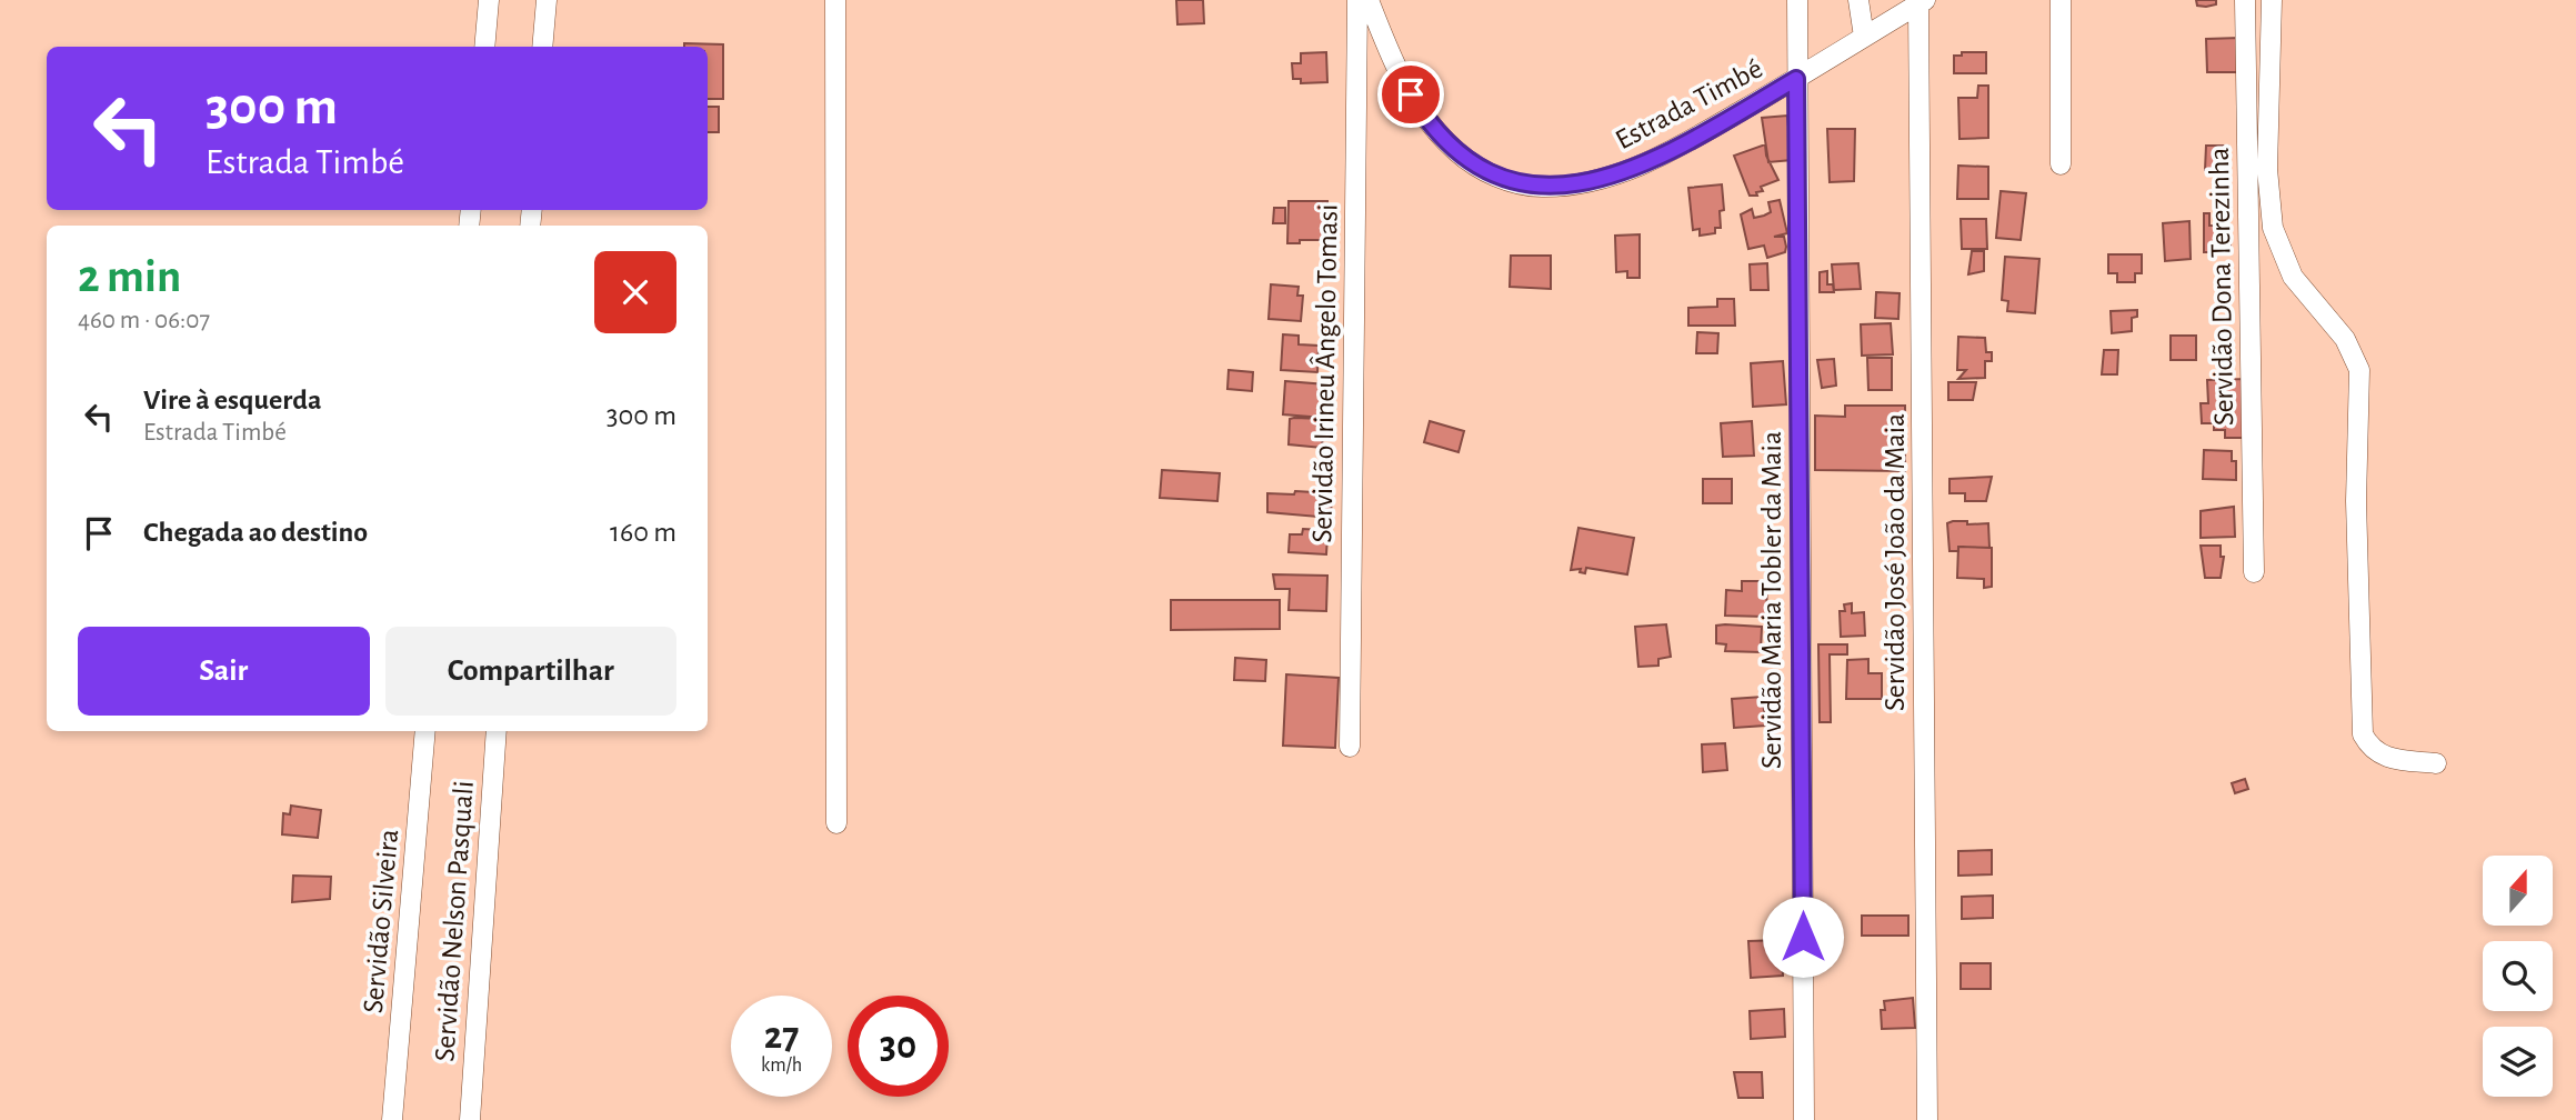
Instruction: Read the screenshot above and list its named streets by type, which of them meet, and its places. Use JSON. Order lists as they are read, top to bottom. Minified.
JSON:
{"streets":{"street":["Estrada Timbé","Servidão Dona Terezinha","Servidão Irineu Ângelo Tomasi","Servidão José João da Maia","Servidão Maria Tobler da Maia","Servidão Silveira","Servidão Nelson Pasquali"]},"crossings":[["Estrada Timbé","Servidão José João da Maia"],["Estrada Timbé","Servidão Maria Tobler da Maia"]],"north":"top","page":{"turn":["300 m","Estrada Timbé"],"heading":["2 min","460 m · 06:07"],"list":[{"name":"Vire à esquerda","note":"Estrada Timbé","value":"300 m"},{"name":"Chegada ao destino","value":"160 m"}],"buttons":["Sair","Compartilhar"],"speed":"27 km/h","limit":"30"}}
